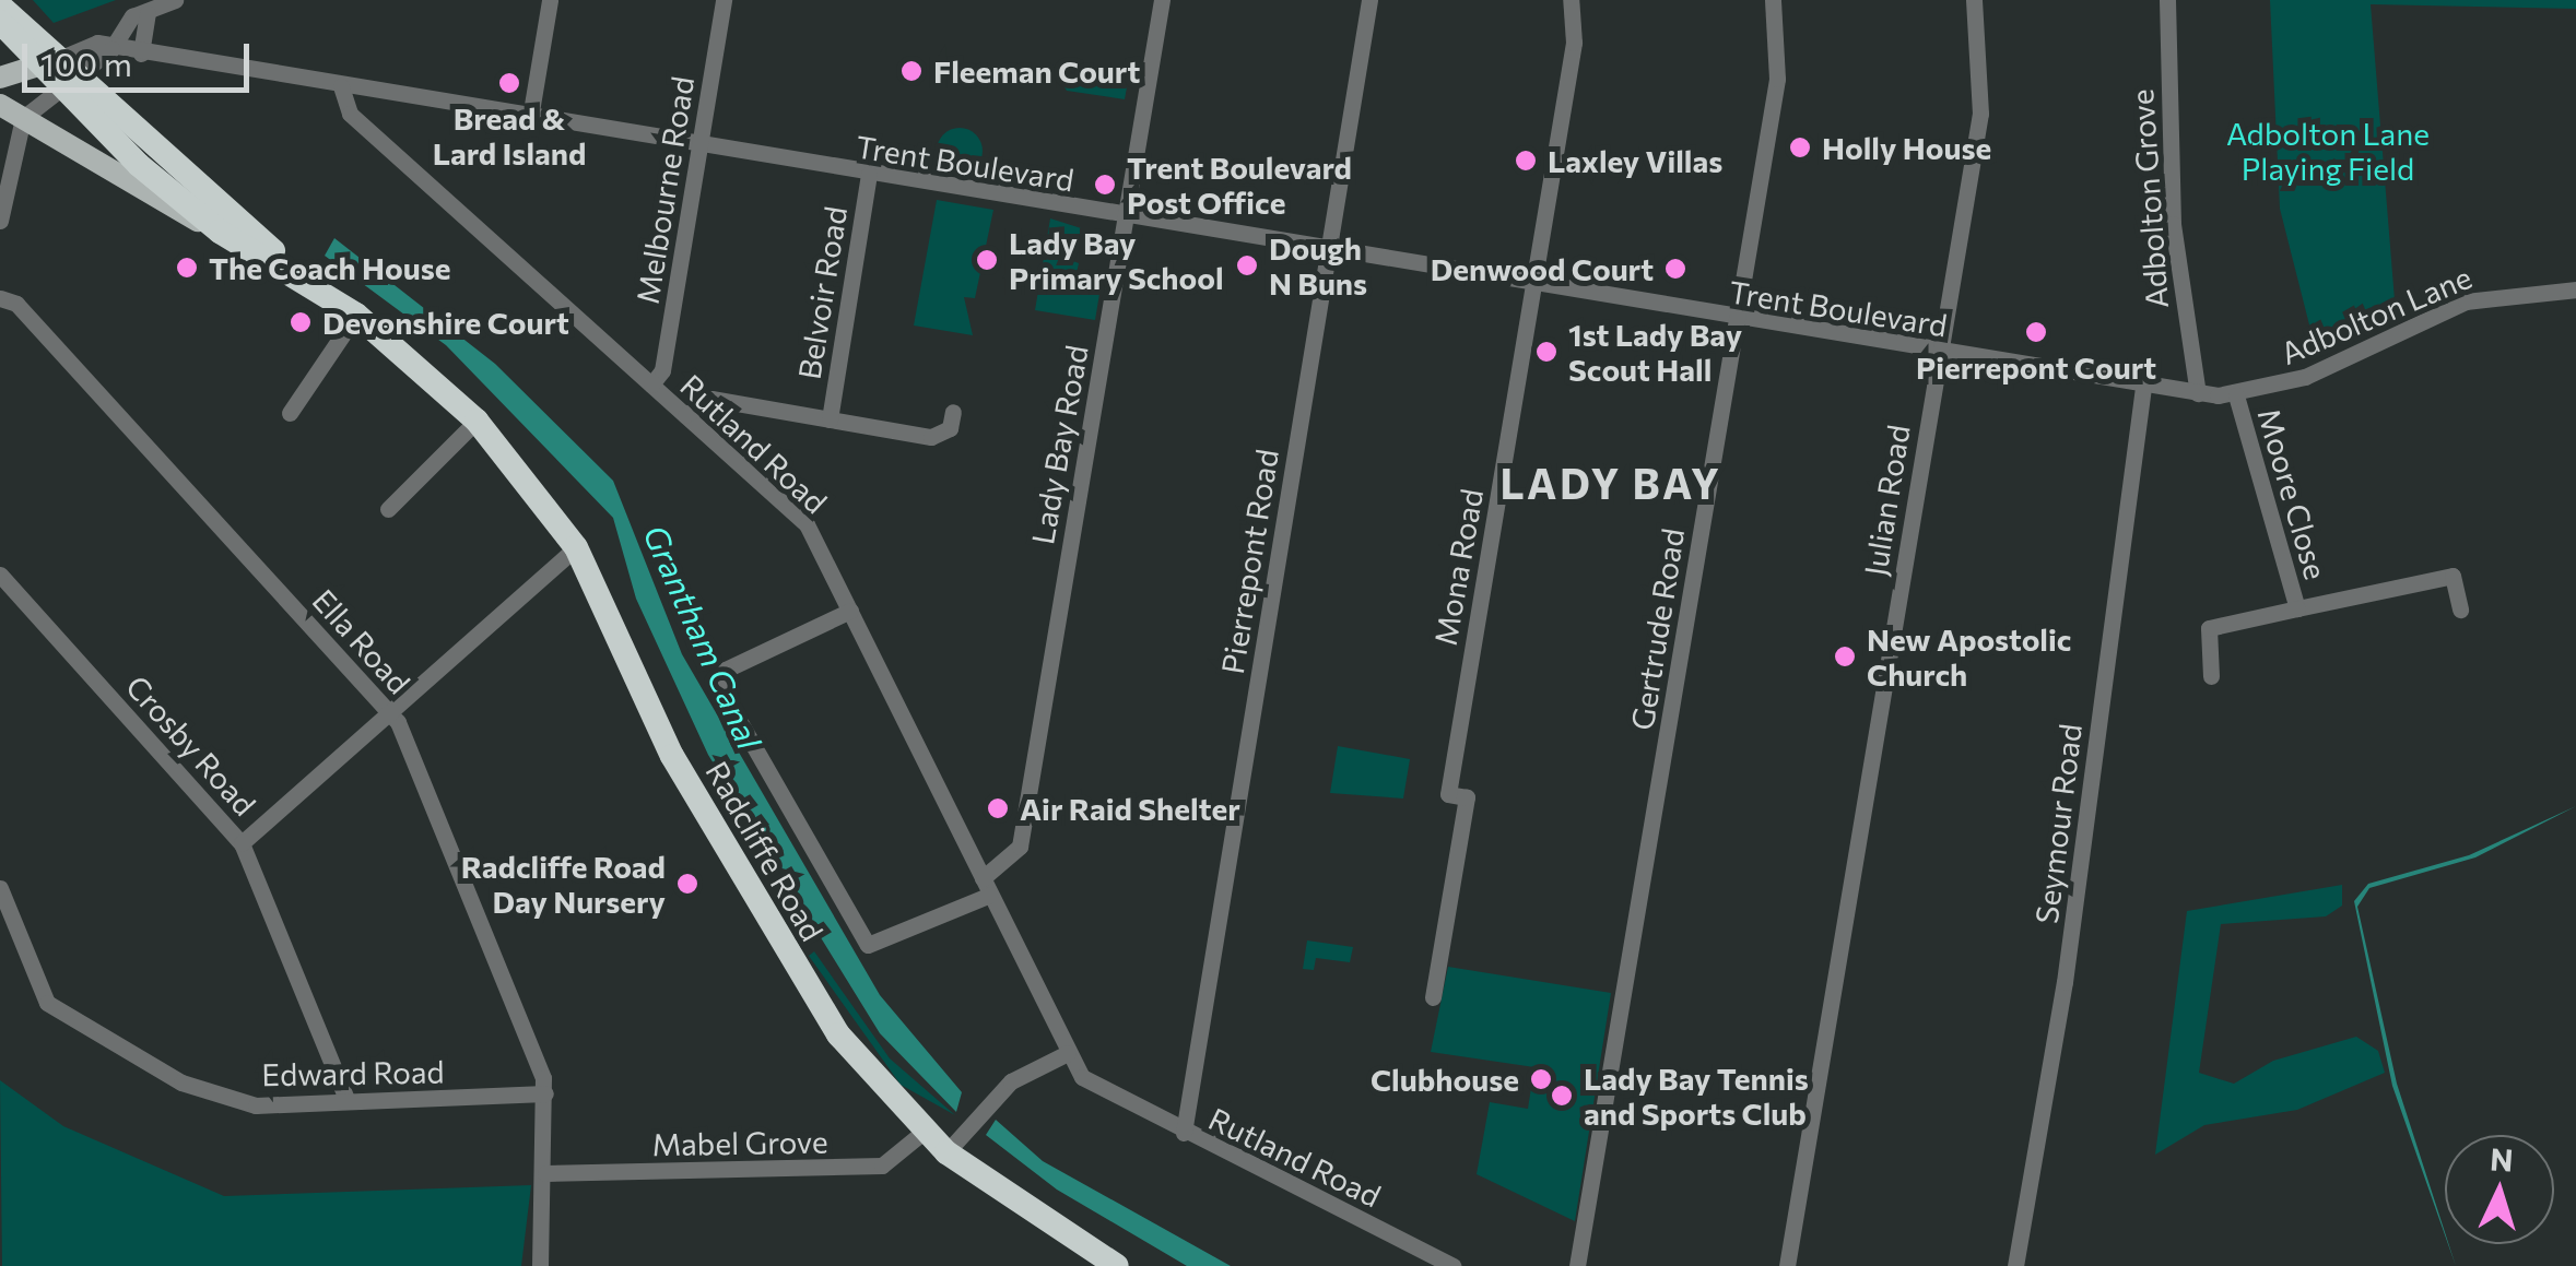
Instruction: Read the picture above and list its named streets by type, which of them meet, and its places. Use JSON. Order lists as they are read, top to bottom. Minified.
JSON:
{"streets":{"highway":["Radcliffe Road"],"street":["Trent Boulevard","Melbourne Road","Adbolton Grove","Belvoir Road","Adbolton Lane","Rutland Road","Lady Bay Road","Moore Close","Julian Road","Pierrepont Road","Mona Road","Gertrude Road","Ella Road","Crosby Road","Seymour Road","Edward Road","Mabel Grove"]},"crossings":[["Trent Boulevard","Melbourne Road"],["Trent Boulevard","Adbolton Grove"],["Trent Boulevard","Belvoir Road"],["Trent Boulevard","Adbolton Lane"],["Trent Boulevard","Rutland Road"],["Trent Boulevard","Lady Bay Road"],["Trent Boulevard","Julian Road"],["Trent Boulevard","Pierrepont Road"],["Trent Boulevard","Mona Road"],["Trent Boulevard","Gertrude Road"],["Trent Boulevard","Seymour Road"],["Trent Boulevard","Radcliffe Road"],["Melbourne Road","Rutland Road"],["Adbolton Grove","Adbolton Lane"],["Adbolton Lane","Moore Close"],["Rutland Road","Lady Bay Road"],["Rutland Road","Pierrepont Road"],["Ella Road","Edward Road"],["Ella Road","Mabel Grove"],["Crosby Road","Edward Road"],["Radcliffe Road","Mabel Grove"]],"districts":["LADY BAY"],"water":["Grantham Canal"],"parks":["Adbolton Lane Playing Field"],"places":["Fleeman Court","Bread & Lard Island","Holly House","Laxley Villas","Trent Boulevard Post Office","Lady Bay Primary School","Dough N Buns","The Coach House","Denwood Court","Devonshire Court","Pierrepont Court","1st Lady Bay Scout Hall","New Apostolic Church","Air Raid Shelter","Radcliffe Road Day Nursery","Clubhouse","Lady Bay Tennis and Sports Club"],"scale_bar":"100 m","north":"top"}
